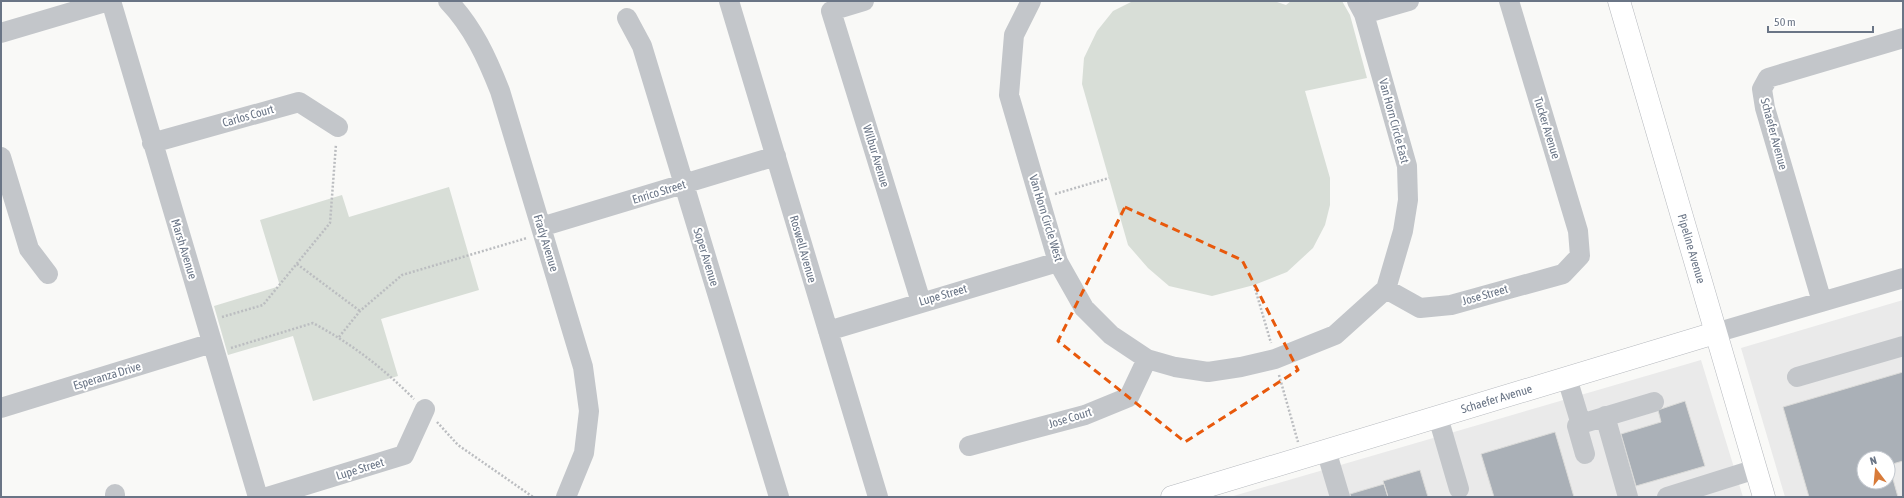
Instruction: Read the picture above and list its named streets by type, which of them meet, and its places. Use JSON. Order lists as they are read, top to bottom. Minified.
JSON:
{"streets":{"main road":["Schaefer Avenue","Pipeline Avenue"],"street":["Carlos Court","Van Horn Circle East","Tucker Avenue","Wilbur Avenue","Enrico Street","Van Horn Circle West","Frady Avenue","Marsh Avenue","Roswell Avenue","Soper Avenue","Lupe Street","Jose Street","Esperanza Drive","Jose Court"]},"crossings":[["Carlos Court","Marsh Avenue"],["Van Horn Circle East","Van Horn Circle West"],["Van Horn Circle East","Jose Street"],["Tucker Avenue","Jose Street"],["Schaefer Avenue","Pipeline Avenue"],["Wilbur Avenue","Lupe Street"],["Enrico Street","Frady Avenue"],["Enrico Street","Roswell Avenue"],["Enrico Street","Soper Avenue"],["Van Horn Circle West","Lupe Street"],["Van Horn Circle West","Jose Street"],["Van Horn Circle West","Jose Court"],["Marsh Avenue","Esperanza Drive"],["Roswell Avenue","Lupe Street"]],"scale_bar":"50 m","north":"top"}
